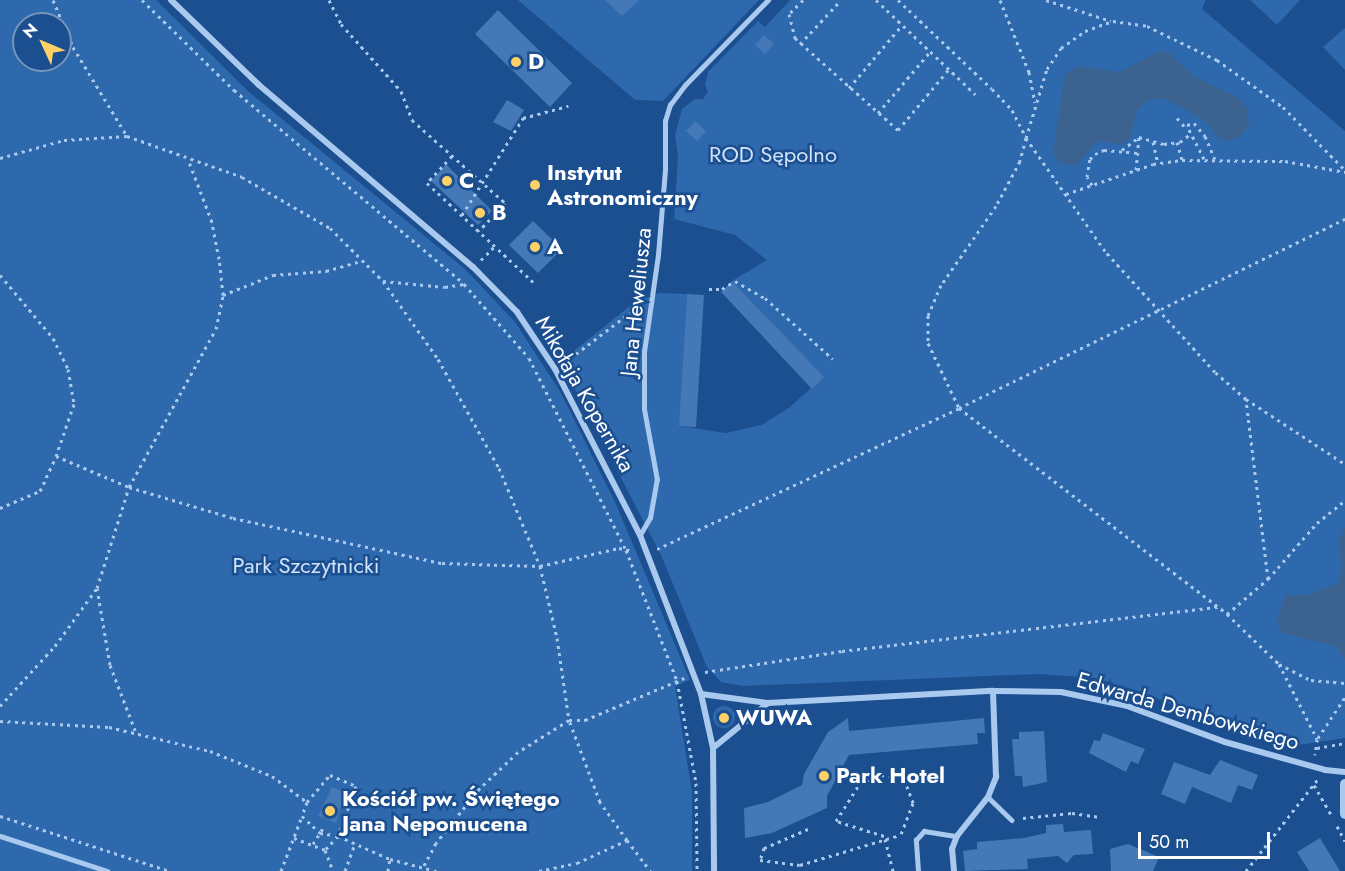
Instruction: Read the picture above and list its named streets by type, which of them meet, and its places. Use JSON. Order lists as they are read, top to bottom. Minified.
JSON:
{"streets":{"street":["Mikołaja Kopernika","Edwarda Dembowskiego"],"lane":["Jana Heweliusza"]},"crossings":[["Jana Heweliusza","Mikołaja Kopernika"],["Mikołaja Kopernika","Edwarda Dembowskiego"]],"parks":["ROD Sępolno","Park Szczytnicki"],"places":["D","C","Instytut Astronomiczny","B","A","WUWA","Park Hotel","Kościół pw. Świętego Jana Nepomucena"],"scale_bar":"50 m","north":"top left"}
